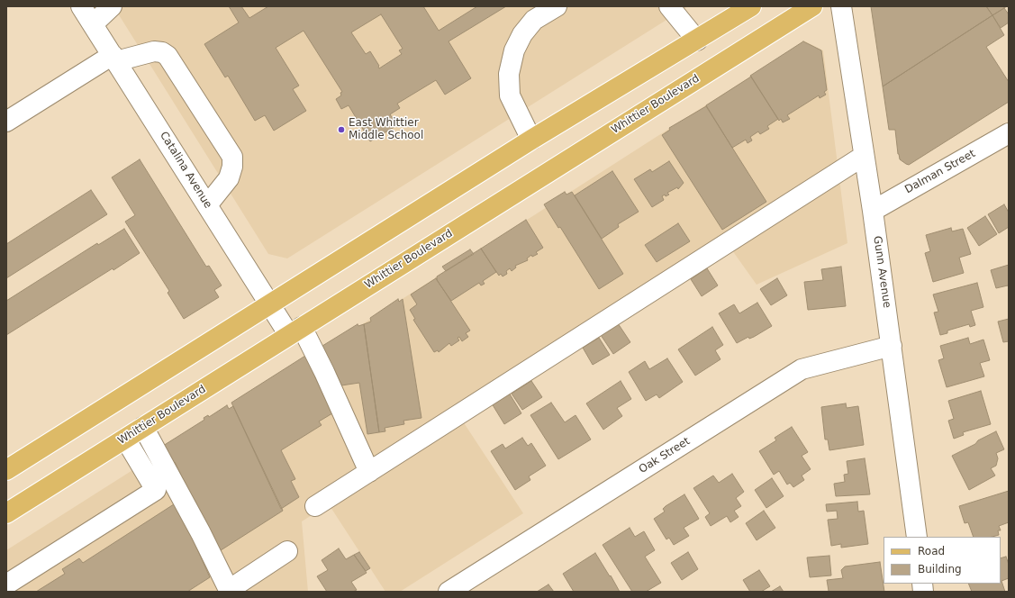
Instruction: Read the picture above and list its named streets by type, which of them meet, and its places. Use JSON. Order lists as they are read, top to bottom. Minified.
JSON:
{"streets":{"main road":["Whittier Boulevard"],"street":["Catalina Avenue","Dalman Street","Gunn Avenue","Oak Street"]},"crossings":[["Whittier Boulevard","Catalina Avenue"],["Dalman Street","Gunn Avenue"],["Gunn Avenue","Oak Street"]],"places":["East Whittier Middle School"],"legend":["Road","Building"]}
